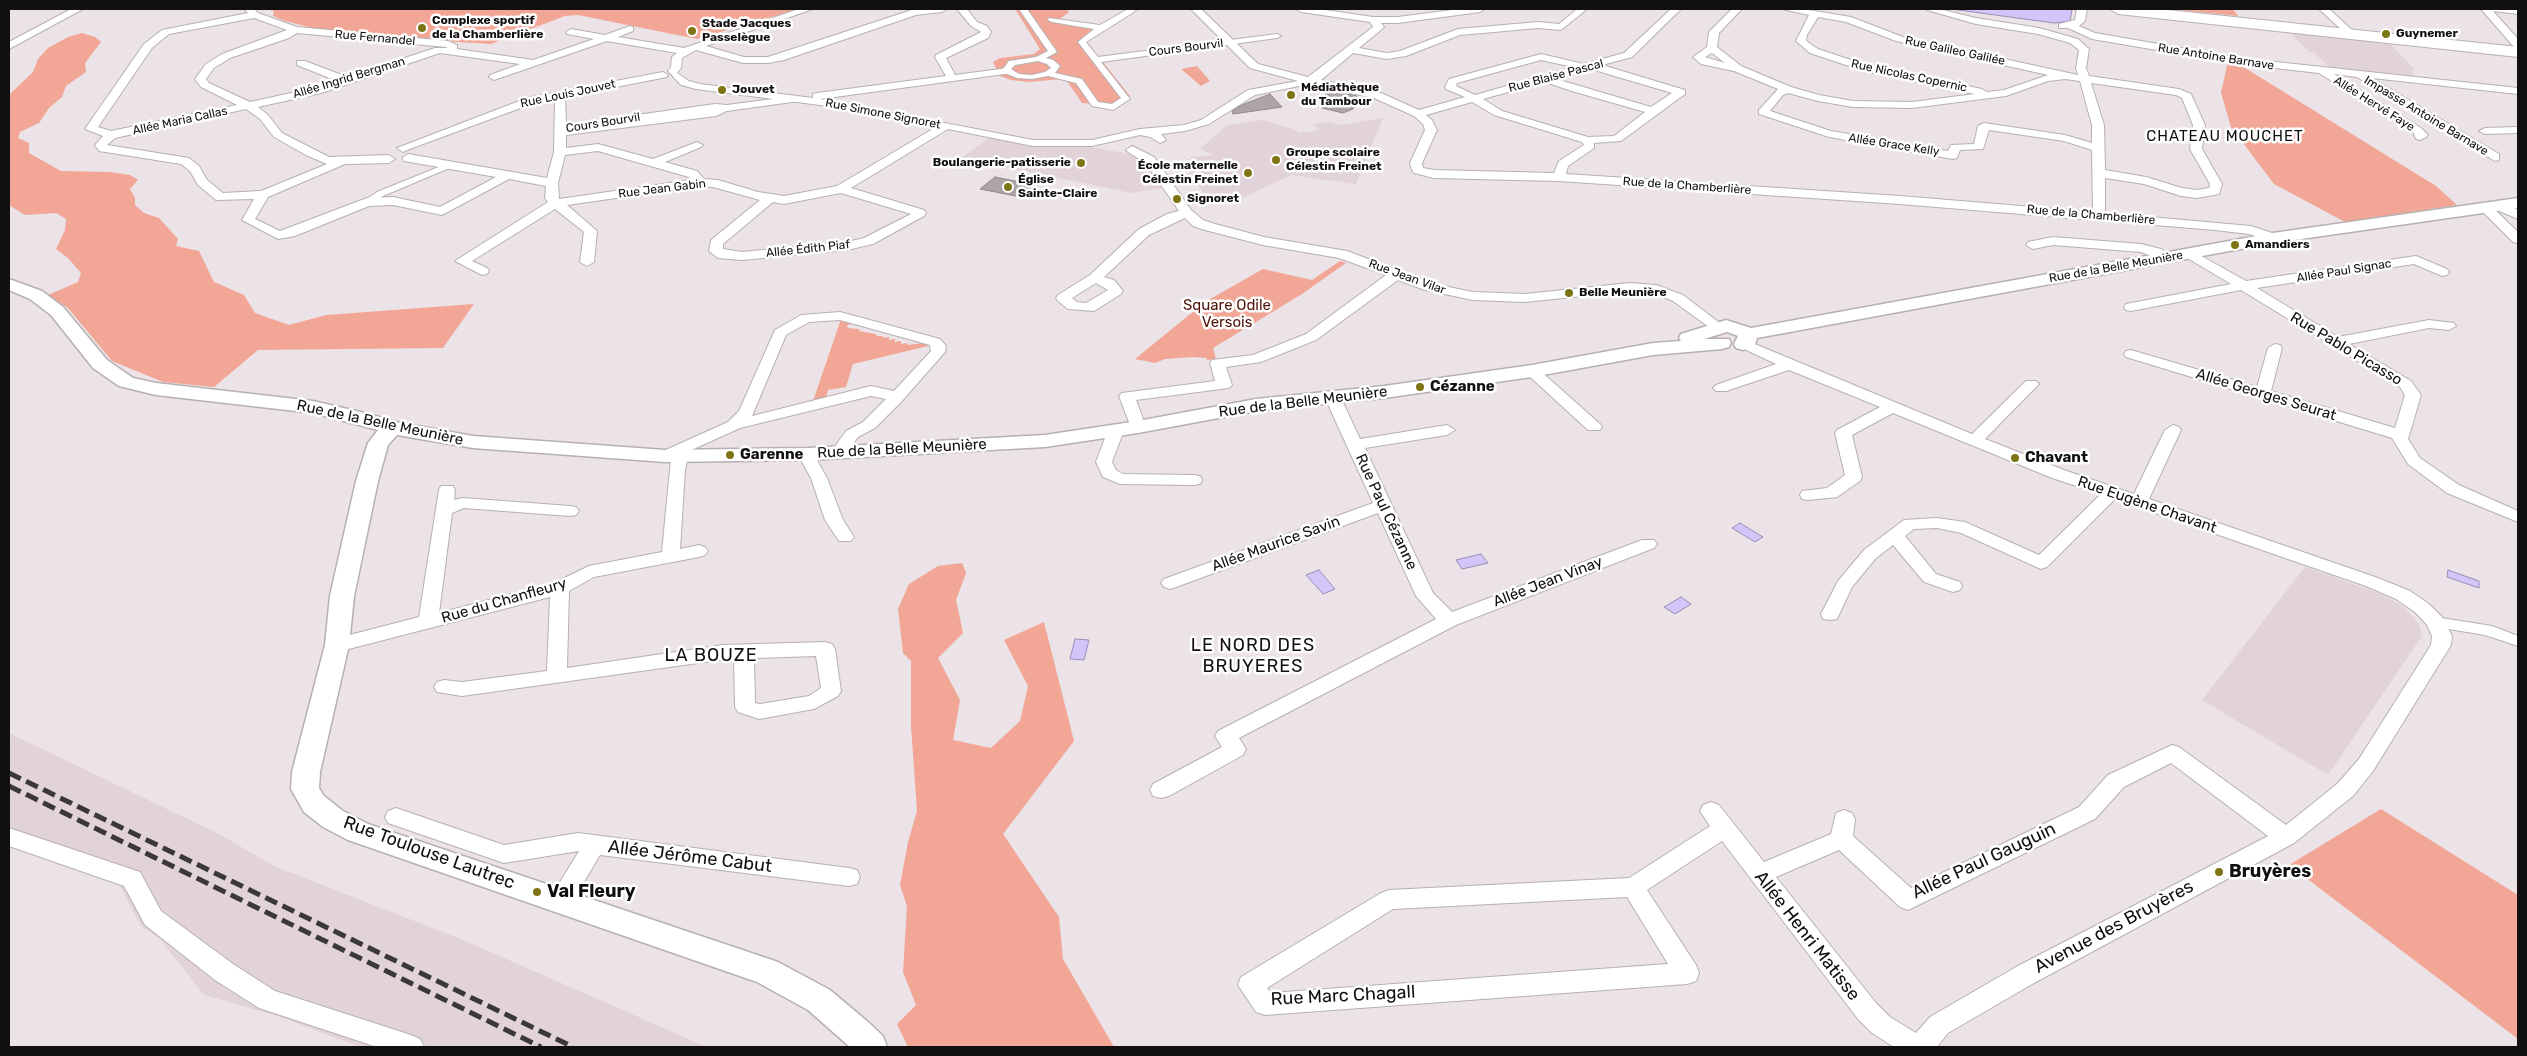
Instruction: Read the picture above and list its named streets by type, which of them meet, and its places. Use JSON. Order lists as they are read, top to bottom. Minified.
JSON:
{"streets":{"street":["Rue Fernandel","Cours Bourvil","Rue Galileo Galilée","Rue Antoine Barnave","Rue Blaise Pascal","Rue Nicolas Copernic","Allée Ingrid Bergman","Rue Louis Jouvet","Allée Hervé Faye","Rue Simone Signoret","Impasse Antoine Barnave","Allée Maria Callas","Allée Grace Kelly","Rue de la Chamberlière","Rue Jean Gabin","Allée Édith Piaf","Rue de la Belle Meunière","Allée Paul Signac","Rue Jean Vilar","Rue Pablo Picasso","Allée Georges Seurat","Rue Eugène Chavant","Rue Paul Cézanne","Allée Maurice Savin","Allée Jean Vinay","Rue du Chanfleury","Rue Toulouse Lautrec","Allée Jérôme Cabut","Allée Paul Gauguin","Avenue des Bruyères","Allée Henri Matisse","Rue Marc Chagall"]},"crossings":[["Rue Fernandel","Allée Ingrid Bergman"],["Cours Bourvil","Rue Simone Signoret"],["Rue Galileo Galilée","Rue Nicolas Copernic"],["Rue Antoine Barnave","Allée Hervé Faye"],["Rue Antoine Barnave","Impasse Antoine Barnave"],["Rue Blaise Pascal","Rue de la Chamberlière"],["Allée Ingrid Bergman","Allée Maria Callas"],["Rue Louis Jouvet","Rue Simone Signoret"],["Rue Simone Signoret","Rue Jean Gabin"],["Rue Simone Signoret","Rue Jean Vilar"],["Rue de la Chamberlière","Rue de la Belle Meunière"],["Rue Jean Gabin","Allée Édith Piaf"],["Rue de la Belle Meunière","Rue Jean Vilar"],["Rue de la Belle Meunière","Rue Pablo Picasso"],["Rue de la Belle Meunière","Rue Eugène Chavant"],["Rue de la Belle Meunière","Rue Paul Cézanne"],["Rue de la Belle Meunière","Rue Toulouse Lautrec"],["Allée Paul Signac","Rue Pablo Picasso"],["Rue Pablo Picasso","Allée Georges Seurat"],["Rue Eugène Chavant","Avenue des Bruyères"],["Rue Paul Cézanne","Allée Maurice Savin"],["Rue Paul Cézanne","Allée Jean Vinay"],["Rue du Chanfleury","Rue Toulouse Lautrec"],["Rue Toulouse Lautrec","Allée Jérôme Cabut"],["Allée Paul Gauguin","Avenue des Bruyères"],["Allée Paul Gauguin","Allée Henri Matisse"],["Allée Henri Matisse","Rue Marc Chagall"]],"districts":["CHATEAU MOUCHET","LE NORD DES BRUYERES","LA BOUZE"],"parks":["Square Odile Versois"],"places":["Complexe sportif de la Chamberlière","Stade Jacques Passelègue","Guynemer","Jouvet","Médiathèque du Tambour","Groupe scolaire Célestin Freinet","Boulangerie-patisserie","École maternelle Célestin Freinet","Église Sainte-Claire","Signoret","Amandiers","Belle Meunière","Cézanne","Garenne","Chavant","Bruyères","Val Fleury"]}
